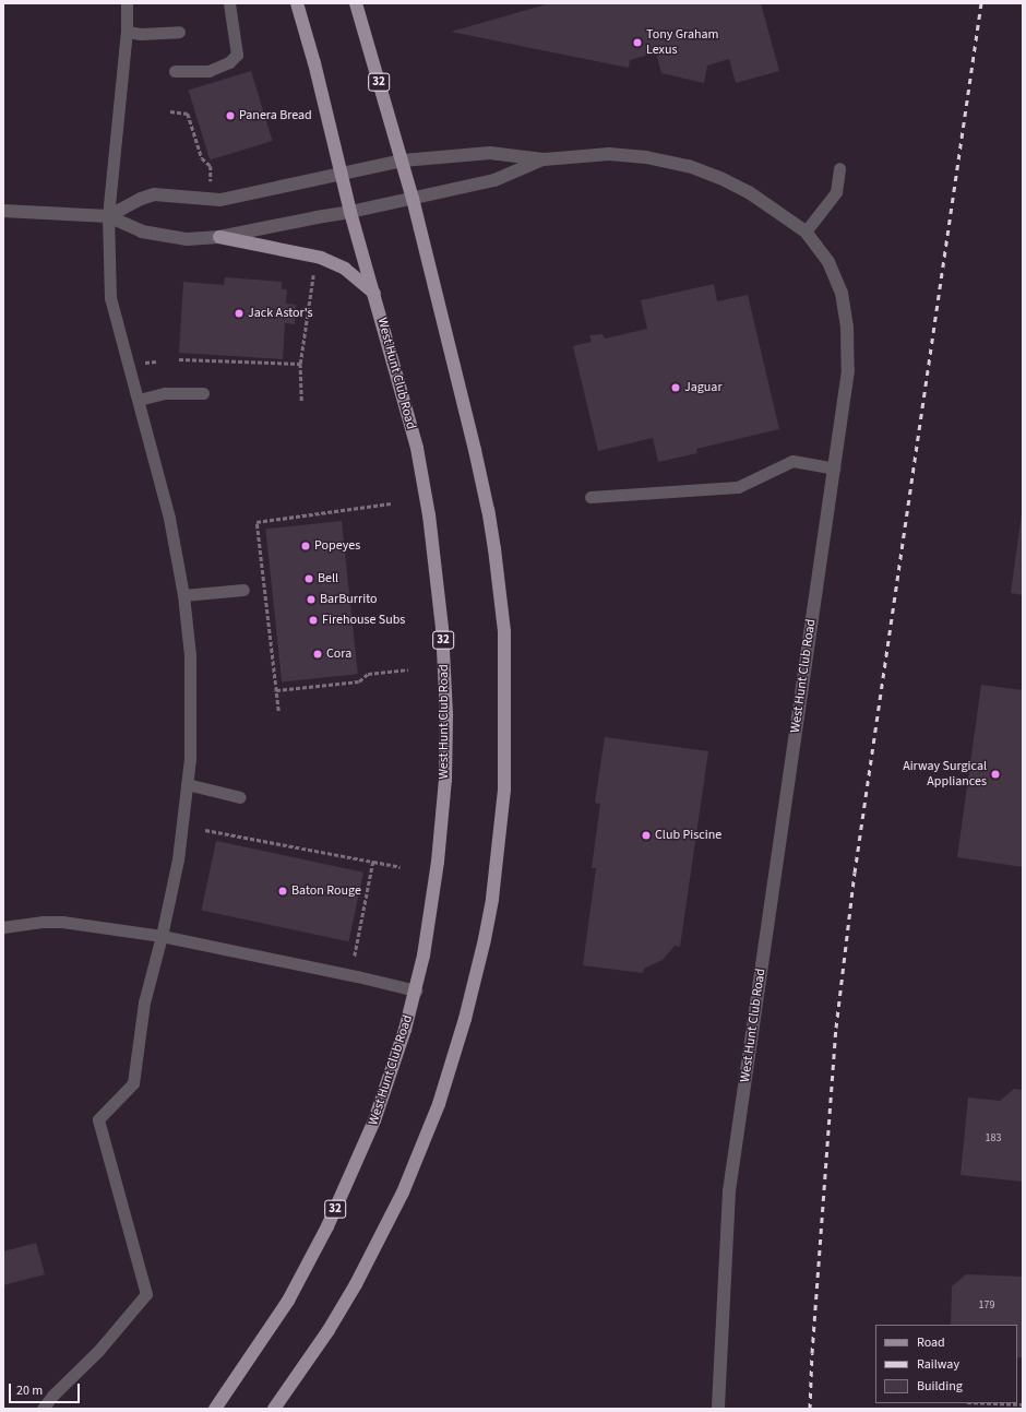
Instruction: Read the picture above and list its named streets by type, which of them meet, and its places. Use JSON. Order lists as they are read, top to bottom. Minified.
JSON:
{"streets":{"main road":["32","West Hunt Club Road"]},"crossings":[["32","West Hunt Club Road"]],"places":["Tony Graham Lexus","Panera Bread","Jack Astor's","Jaguar","Popeyes","Bell","BarBurrito","Firehouse Subs","Cora","Airway Surgical Appliances","Club Piscine","Baton Rouge"],"house_numbers":["183","179"],"legend":["Road","Railway","Building"],"scale_bar":"20 m"}
